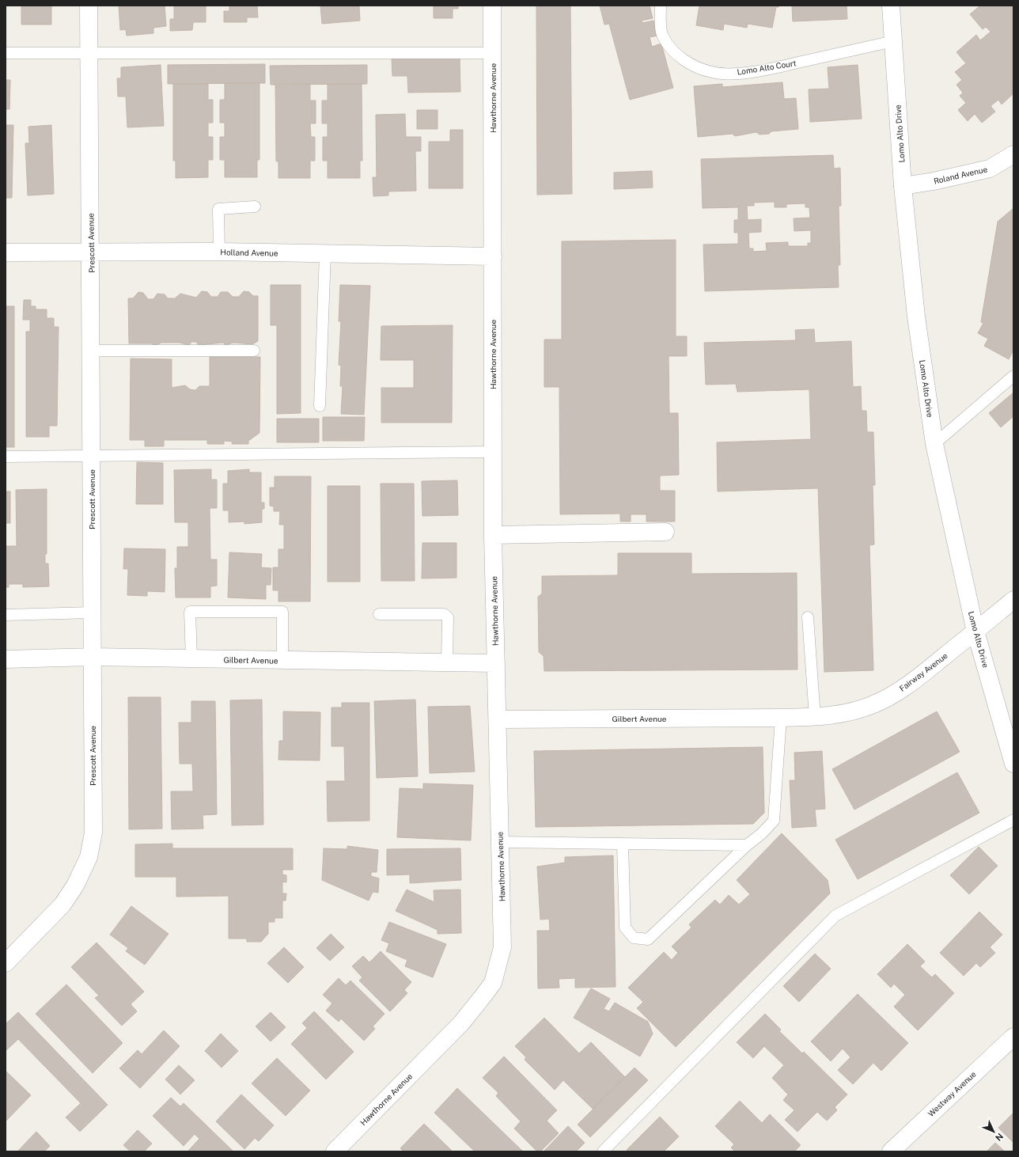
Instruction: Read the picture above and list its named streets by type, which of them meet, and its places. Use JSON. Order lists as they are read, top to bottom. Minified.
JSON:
{"streets":{"street":["Hawthorne Avenue","Lomo Alto Drive","Roland Avenue","Prescott Avenue","Holland Avenue","Gilbert Avenue","Fairway Avenue","Westway Avenue"],"lane":["Lomo Alto Court"]},"crossings":[["Lomo Alto Court","Lomo Alto Drive"],["Hawthorne Avenue","Holland Avenue"],["Hawthorne Avenue","Gilbert Avenue"],["Lomo Alto Drive","Roland Avenue"],["Lomo Alto Drive","Fairway Avenue"],["Prescott Avenue","Holland Avenue"],["Prescott Avenue","Gilbert Avenue"],["Gilbert Avenue","Fairway Avenue"]],"north":"bottom right"}
